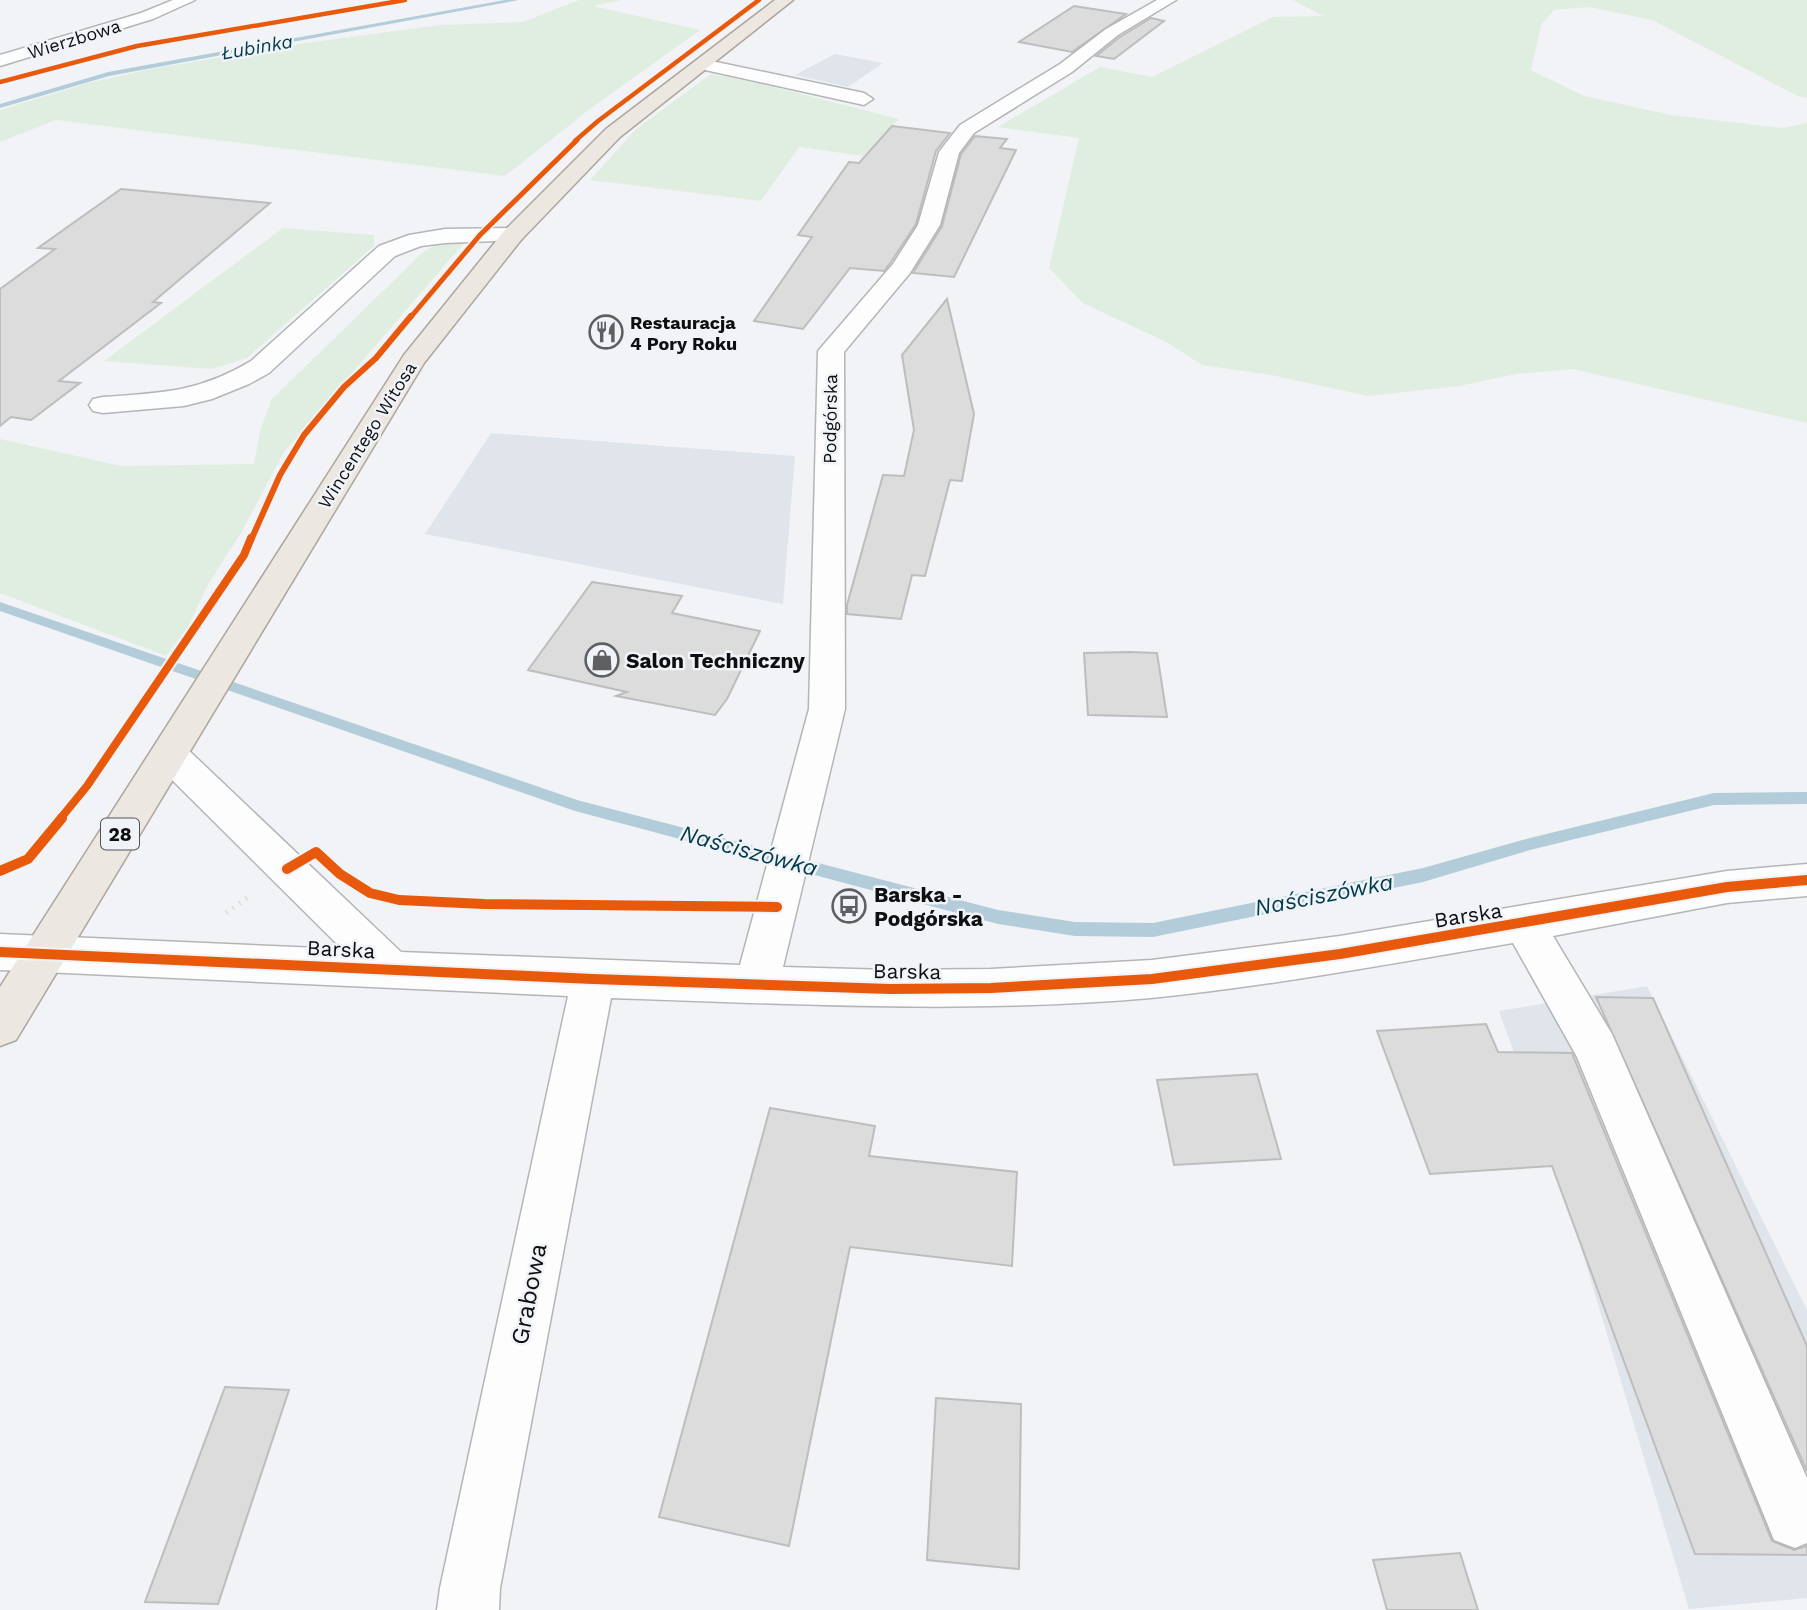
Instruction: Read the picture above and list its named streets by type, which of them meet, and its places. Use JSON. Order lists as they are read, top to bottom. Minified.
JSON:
{"streets":{"main road":["Wincentego Witosa","28"],"street":["Wierzbowa","Podgórska","Barska","Grabowa"]},"crossings":[["Podgórska","Barska"],["Wincentego Witosa","28"],["Wincentego Witosa","Barska"],["28","Barska"],["Barska","Grabowa"]],"water":["Łubinka","Naściszówka"],"places":{"restaurant":["Restauracja 4 Pory Roku"],"shop":["Salon Techniczny"],"bus stop":["Barska - Podgórska"]}}
